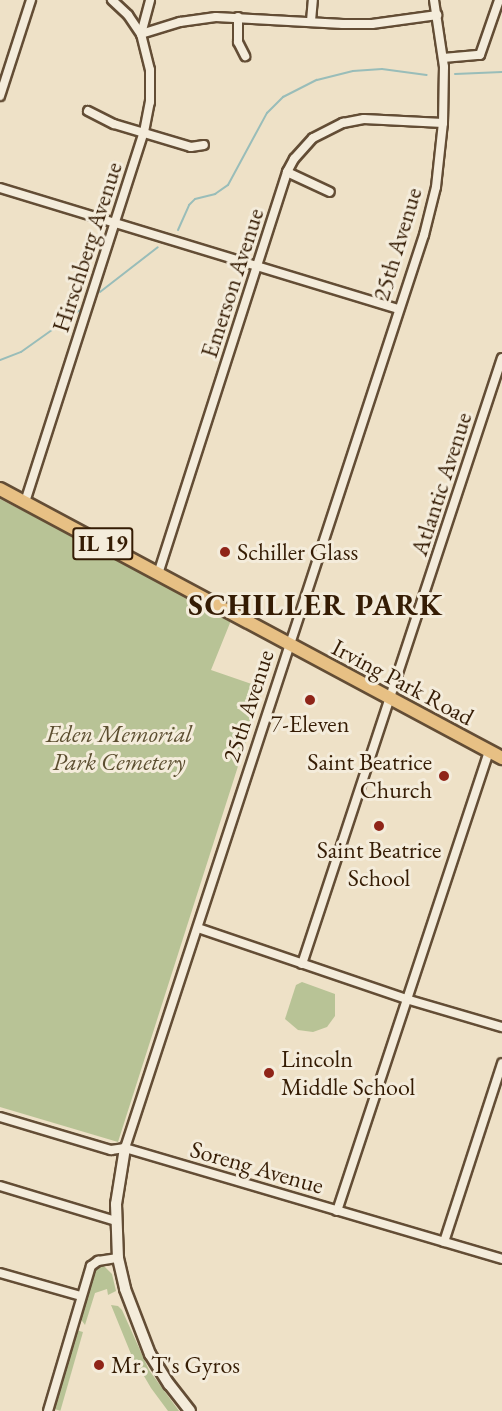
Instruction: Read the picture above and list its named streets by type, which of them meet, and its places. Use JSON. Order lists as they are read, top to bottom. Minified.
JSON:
{"streets":{"main road":["IL 19","Irving Park Road"],"street":["25th Avenue","Hirschberg Avenue","Emerson Avenue","Atlantic Avenue","Soreng Avenue"]},"crossings":[["25th Avenue","Emerson Avenue"],["25th Avenue","Irving Park Road"],["25th Avenue","Soreng Avenue"],["Hirschberg Avenue","Irving Park Road"],["Emerson Avenue","Irving Park Road"],["Atlantic Avenue","Irving Park Road"]],"districts":["SCHILLER PARK"],"parks":["Eden Memorial Park Cemetery"],"places":["Schiller Glass","7-Eleven","Saint Beatrice Church","Saint Beatrice School","Lincoln Middle School","Mr. T's Gyros"]}
